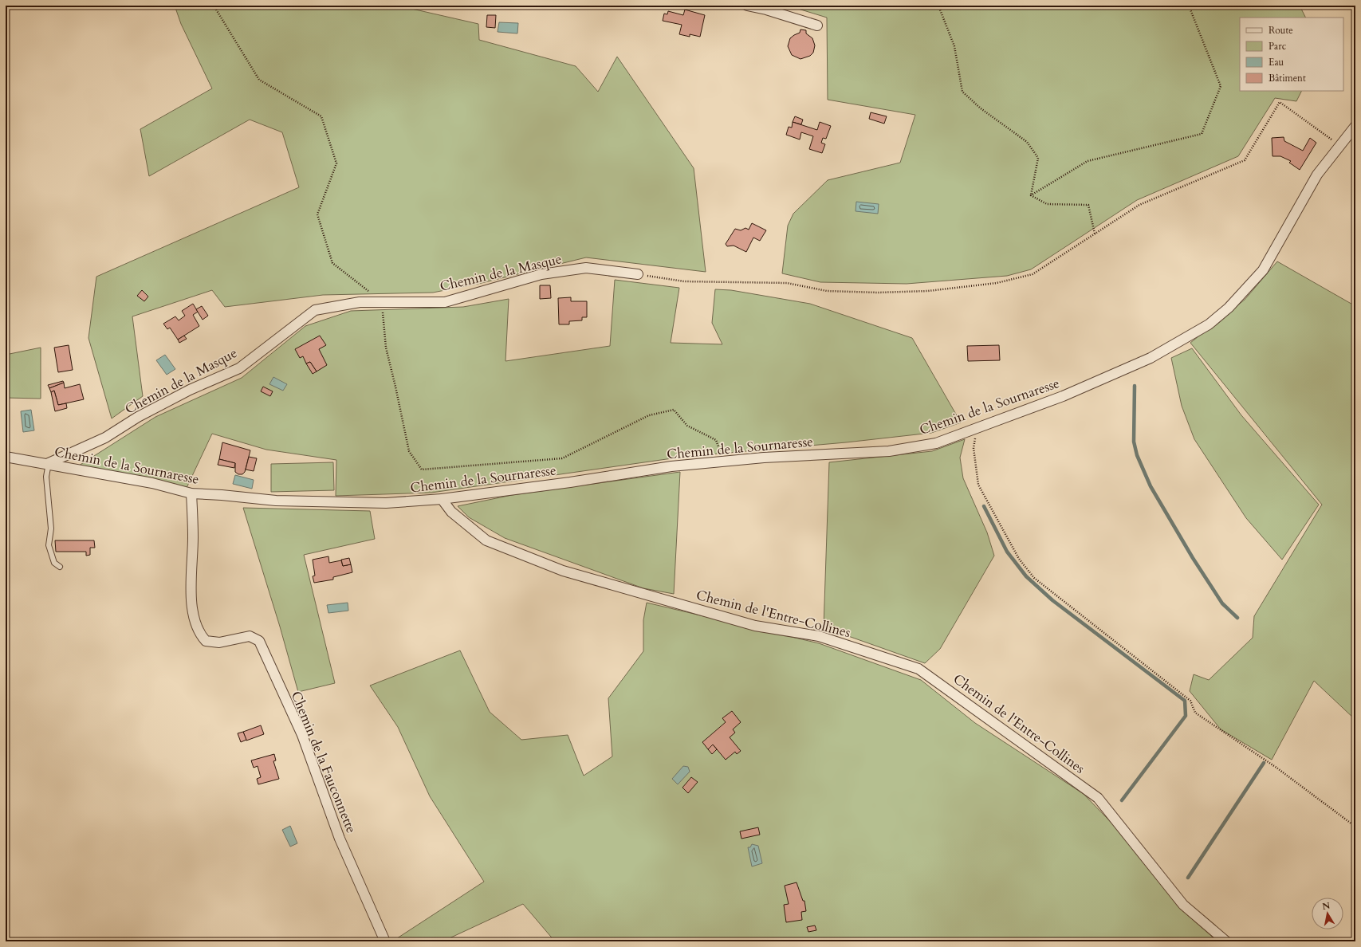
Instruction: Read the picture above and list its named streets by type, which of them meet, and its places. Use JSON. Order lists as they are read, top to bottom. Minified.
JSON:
{"streets":{"street":["Chemin de la Masque","Chemin de la Sournaresse","Chemin de l'Entre-Collines","Chemin de la Fauconnette"]},"crossings":[["Chemin de la Masque","Chemin de la Sournaresse"],["Chemin de la Sournaresse","Chemin de l'Entre-Collines"],["Chemin de la Sournaresse","Chemin de la Fauconnette"]],"legend":["Route","Parc","Eau","Bâtiment"],"north":"top"}
